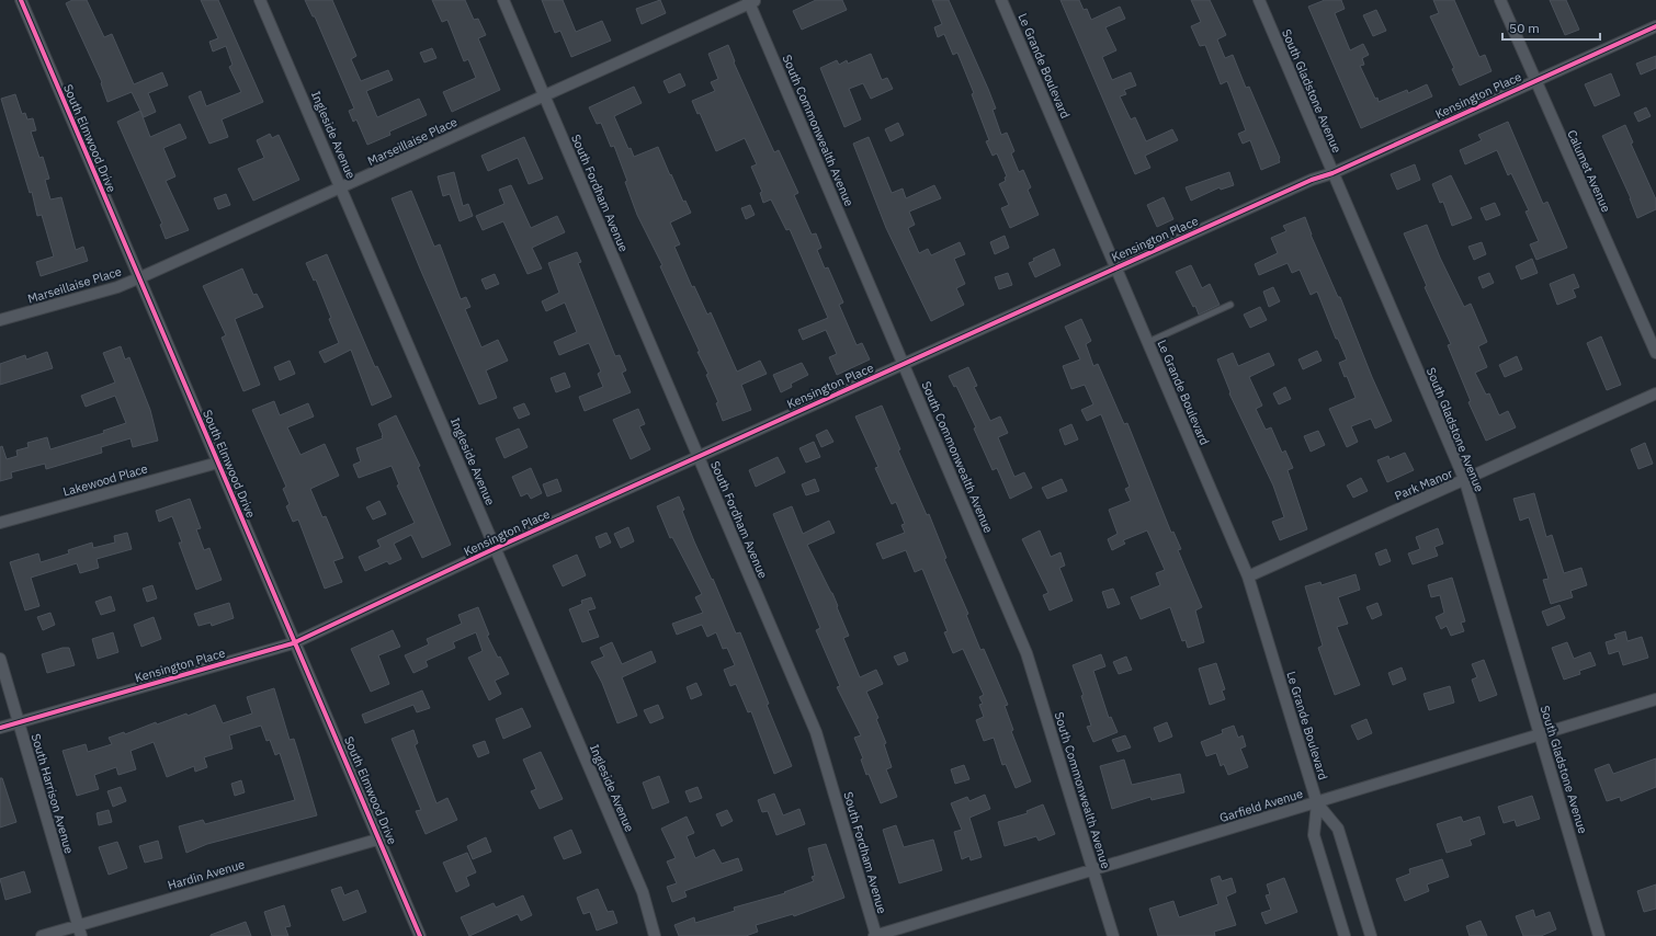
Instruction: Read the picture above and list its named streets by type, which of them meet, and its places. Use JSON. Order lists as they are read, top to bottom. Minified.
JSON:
{"streets":{"street":["Le Grande Boulevard","South Gladstone Avenue","Kensington Place","South Commonwealth Avenue","Ingleside Avenue","South Elmwood Drive","Marseillaise Place","Calumet Avenue","South Fordham Avenue","Lakewood Place","Park Manor","South Harrison Avenue","Garfield Avenue","Hardin Avenue"]},"crossings":[["Le Grande Boulevard","Kensington Place"],["Le Grande Boulevard","Park Manor"],["Le Grande Boulevard","Garfield Avenue"],["South Gladstone Avenue","Kensington Place"],["South Gladstone Avenue","Park Manor"],["South Gladstone Avenue","Garfield Avenue"],["Kensington Place","South Commonwealth Avenue"],["Kensington Place","Ingleside Avenue"],["Kensington Place","South Elmwood Drive"],["Kensington Place","Calumet Avenue"],["Kensington Place","South Fordham Avenue"],["Kensington Place","South Harrison Avenue"],["South Commonwealth Avenue","Marseillaise Place"],["South Commonwealth Avenue","Garfield Avenue"],["Ingleside Avenue","Marseillaise Place"],["South Elmwood Drive","Marseillaise Place"],["South Elmwood Drive","Lakewood Place"],["South Elmwood Drive","Hardin Avenue"],["Marseillaise Place","South Fordham Avenue"],["South Fordham Avenue","Garfield Avenue"],["South Harrison Avenue","Hardin Avenue"]],"scale_bar":"50 m"}
